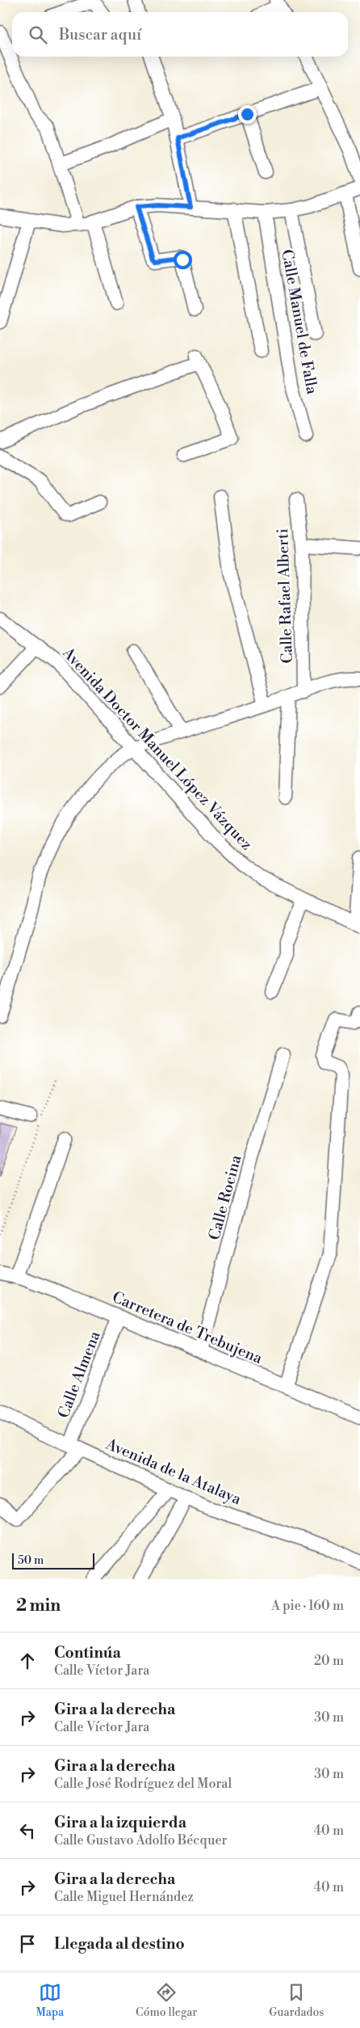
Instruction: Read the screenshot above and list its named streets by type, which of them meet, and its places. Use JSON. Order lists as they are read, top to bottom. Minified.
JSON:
{"streets":{"street":["Calle Manuel de Falla","Calle Rafael Alberti","Avenida Doctor Manuel López Vázquez","Calle Rocina","Carretera de Trebujena","Calle Almena","Avenida de la Atalaya"]},"crossings":[["Calle Rocina","Carretera de Trebujena"],["Carretera de Trebujena","Calle Almena"],["Calle Almena","Avenida de la Atalaya"]],"scale_bar":"50 m","page":{"search":"Buscar aquí","scale":"50 m","heading":["2 min","A pie · 160 m"],"list":[["Continúa","Calle Víctor Jara","20 m"],["Gira a la derecha","Calle Víctor Jara","30 m"],["Gira a la derecha","Calle José Rodríguez del Moral","30 m"],["Gira a la izquierda","Calle Gustavo Adolfo Bécquer","40 m"],["Gira a la derecha","Calle Miguel Hernández","40 m"],"Llegada al destino"],"nav":["Mapa","Cómo llegar","Guardados"]}}
